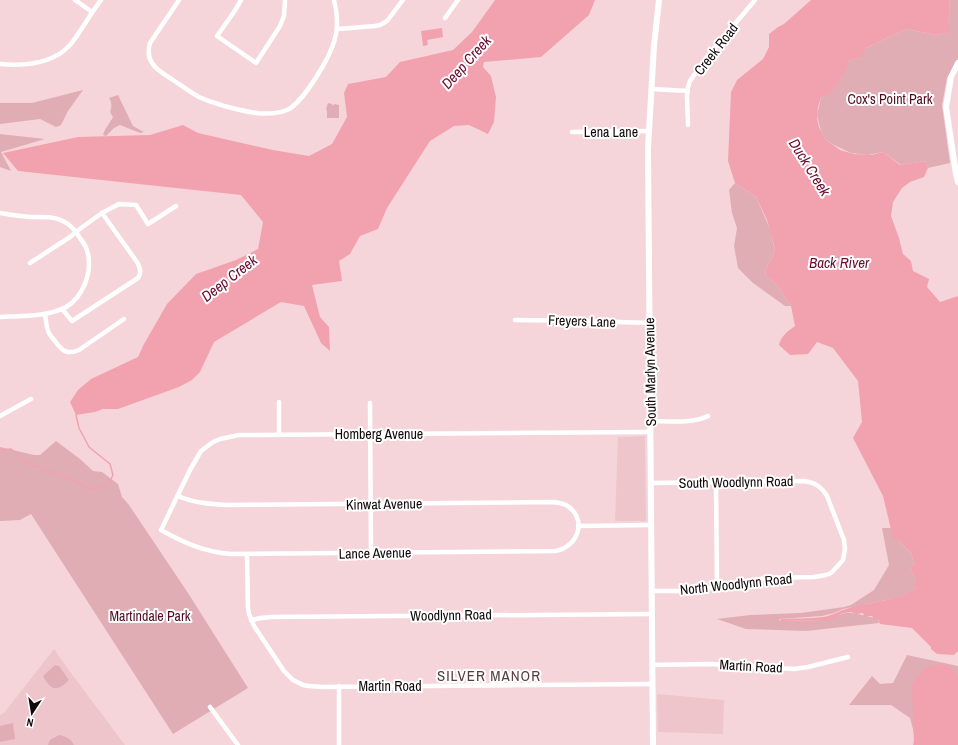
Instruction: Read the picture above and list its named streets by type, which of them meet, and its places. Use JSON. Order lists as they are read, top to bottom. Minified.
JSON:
{"streets":{"street":["Creek Road","Lena Lane","Freyers Lane","South Marlyn Avenue","Homberg Avenue","South Woodlynn Road","Kinwat Avenue","Lance Avenue","North Woodlynn Road","Woodlynn Road","Martin Road"]},"crossings":[["Lena Lane","South Marlyn Avenue"],["Freyers Lane","South Marlyn Avenue"],["South Marlyn Avenue","Homberg Avenue"],["South Marlyn Avenue","South Woodlynn Road"],["South Marlyn Avenue","North Woodlynn Road"],["South Marlyn Avenue","Woodlynn Road"],["South Marlyn Avenue","Martin Road"],["Homberg Avenue","Kinwat Avenue"],["Homberg Avenue","Lance Avenue"],["South Woodlynn Road","North Woodlynn Road"],["Kinwat Avenue","Lance Avenue"],["Lance Avenue","Martin Road"],["Woodlynn Road","Martin Road"]],"districts":["SILVER MANOR"],"water":["Deep Creek","Duck Creek","Back River"],"parks":["Cox's Point Park","Martindale Park"],"north":"bottom"}
